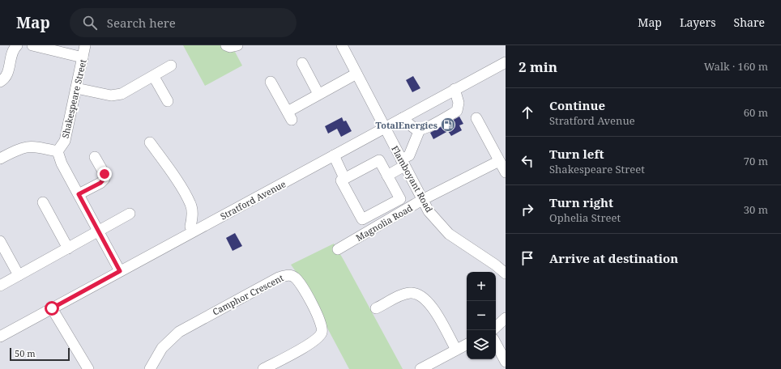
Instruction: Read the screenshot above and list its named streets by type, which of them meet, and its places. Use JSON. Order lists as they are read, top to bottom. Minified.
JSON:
{"streets":{"street":["Shakespeare Street","Flamboyant Road","Stratford Avenue","Magnolia Road","Camphor Crescent"]},"crossings":[["Flamboyant Road","Stratford Avenue"],["Flamboyant Road","Magnolia Road"]],"places":{"fuel station":["TotalEnergies"]},"scale_bar":"50 m","page":{"header":"Map","search":"Search here","nav":["Map","Layers","Share"],"heading":["2 min","Walk · 160 m"],"list":[["Continue","Stratford Avenue","60 m"],["Turn left","Shakespeare Street","70 m"],["Turn right","Ophelia Street","30 m"],"Arrive at destination"],"map_buttons":["+","−"],"scale":"50 m"}}
